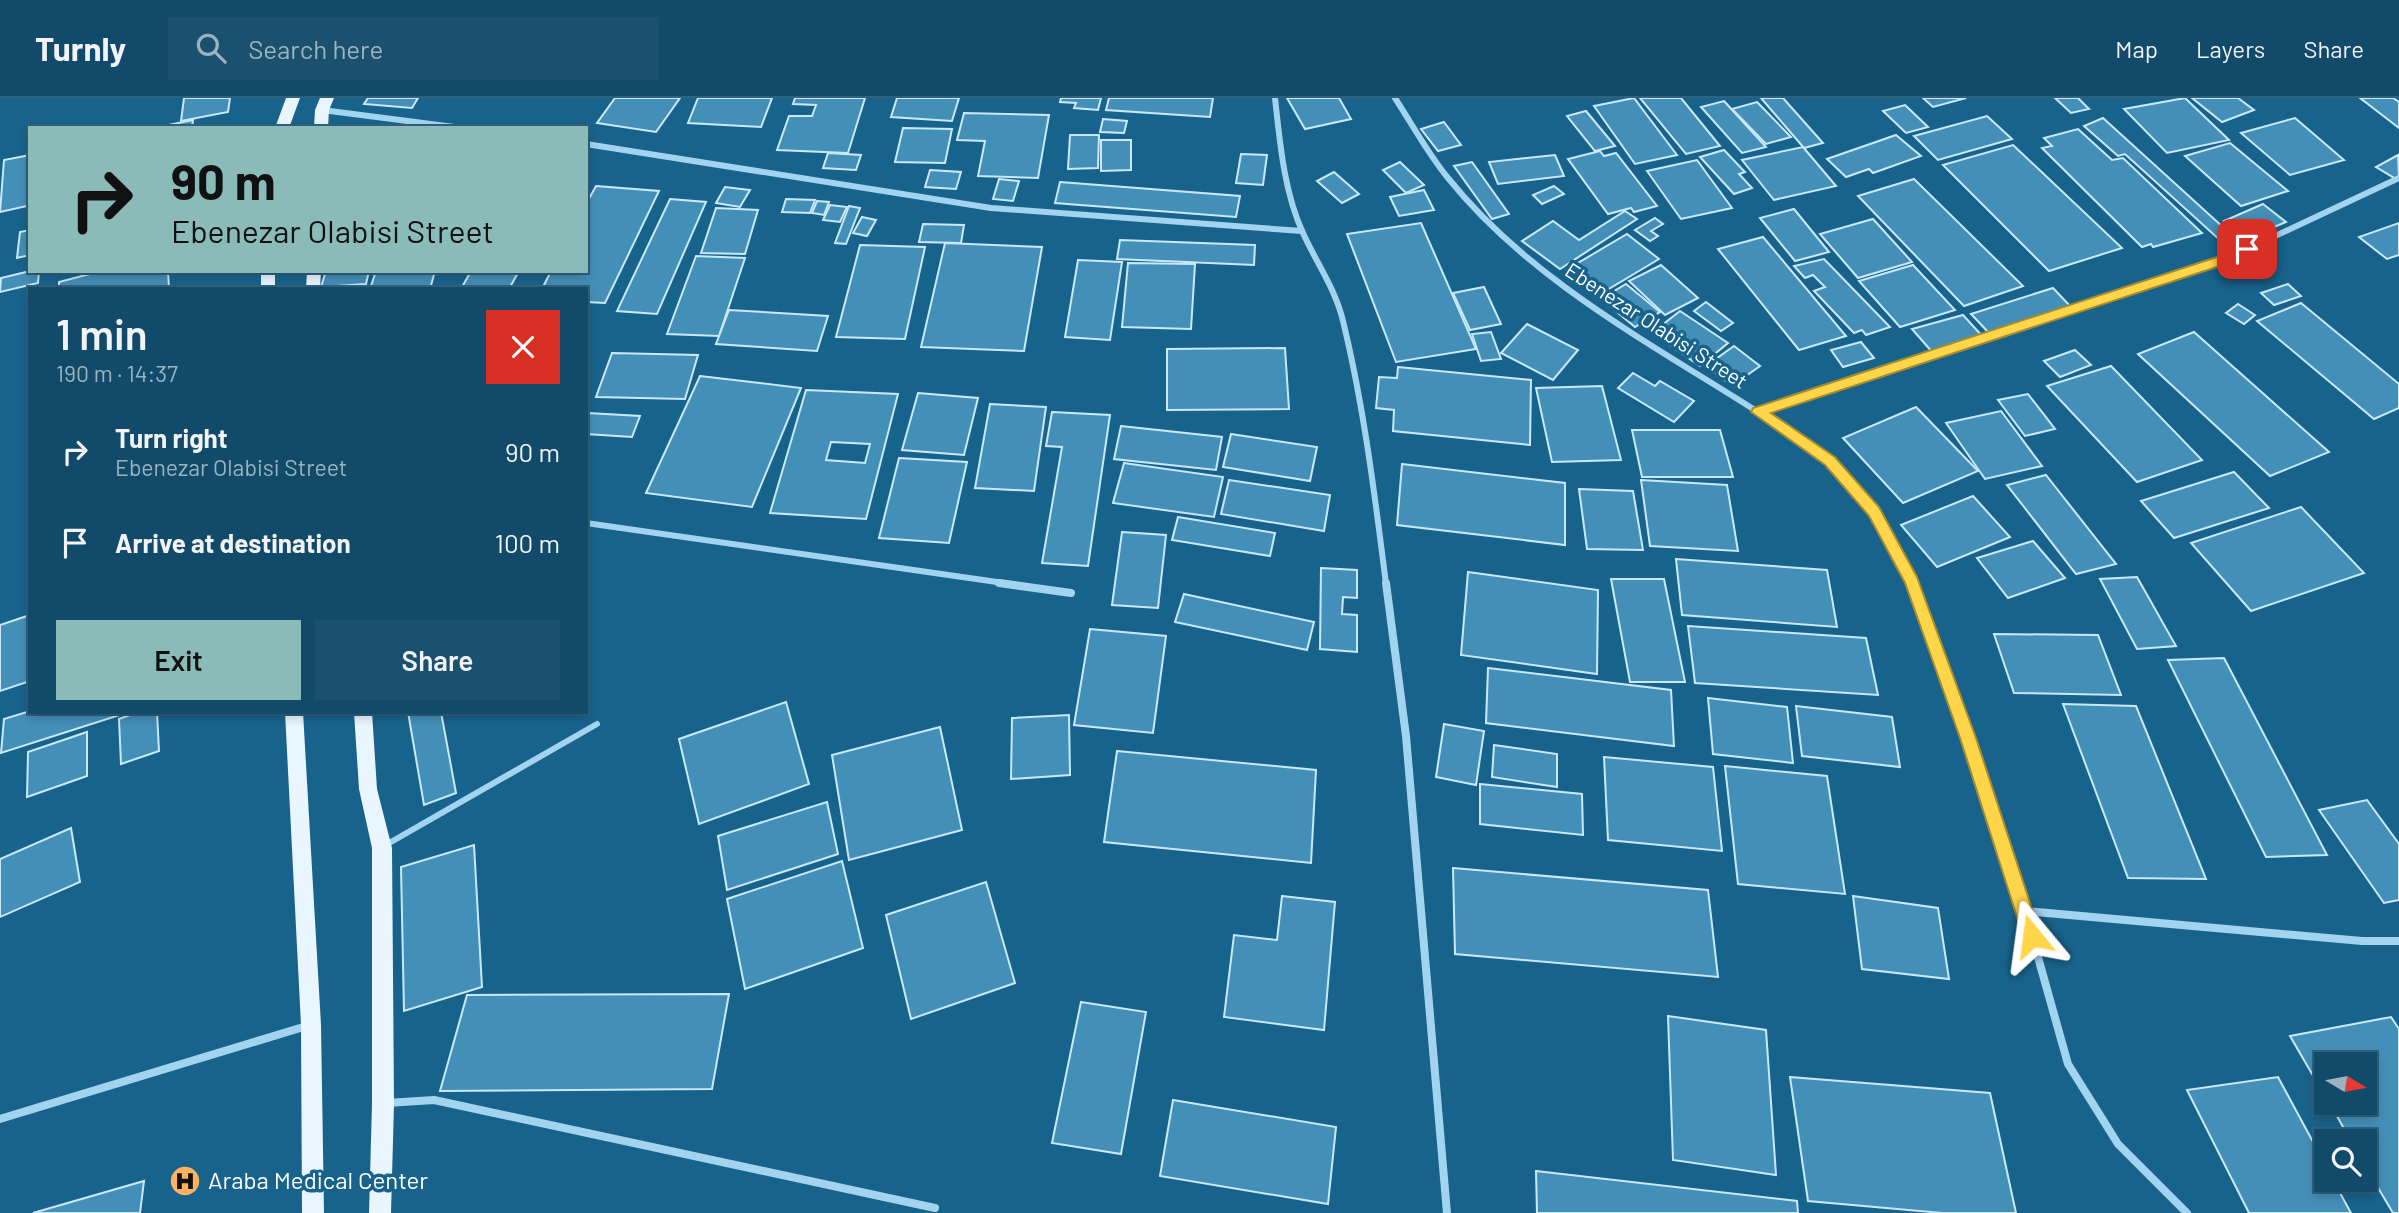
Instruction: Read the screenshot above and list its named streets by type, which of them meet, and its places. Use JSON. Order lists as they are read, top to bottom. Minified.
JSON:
{"streets":{"street":["Ebenezar Olabisi Street"]},"places":{"hospital":["Araba Medical Center"]},"north":"right","page":{"header":"Turnly","search":"Search here","nav":["Map","Layers","Share"],"turn":["90 m","Ebenezar Olabisi Street"],"heading":["1 min","190 m · 14:37"],"list":[{"name":"Turn right","note":"Ebenezar Olabisi Street","value":"90 m"},{"name":"Arrive at destination","value":"100 m"}],"buttons":["Exit","Share"]}}
